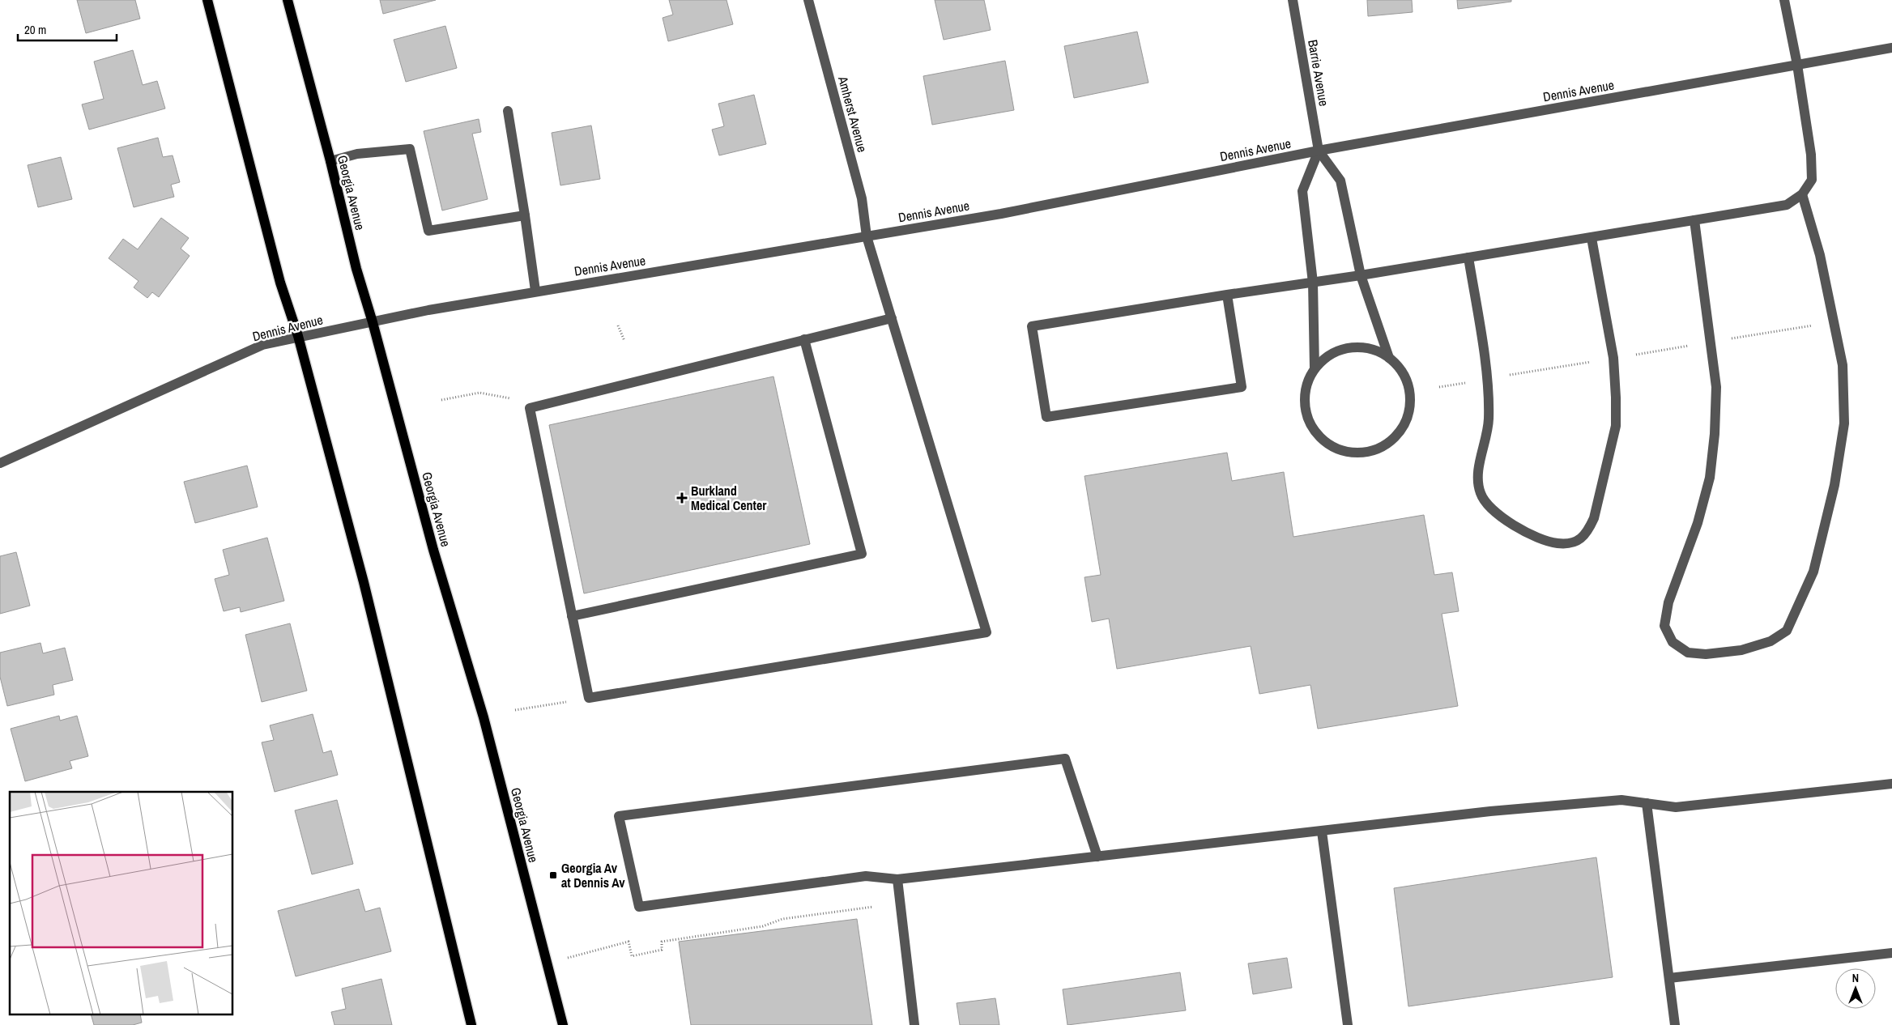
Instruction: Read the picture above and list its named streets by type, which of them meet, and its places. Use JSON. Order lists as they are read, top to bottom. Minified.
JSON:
{"streets":{"main road":["Georgia Avenue"],"street":["Barrie Avenue","Dennis Avenue","Amherst Avenue"]},"crossings":[["Barrie Avenue","Dennis Avenue"],["Dennis Avenue","Amherst Avenue"],["Dennis Avenue","Georgia Avenue"]],"places":{"health":["Burkland Medical Center"],"transit":["Georgia Av at Dennis Av"]},"scale_bar":"20 m","north":"top"}
